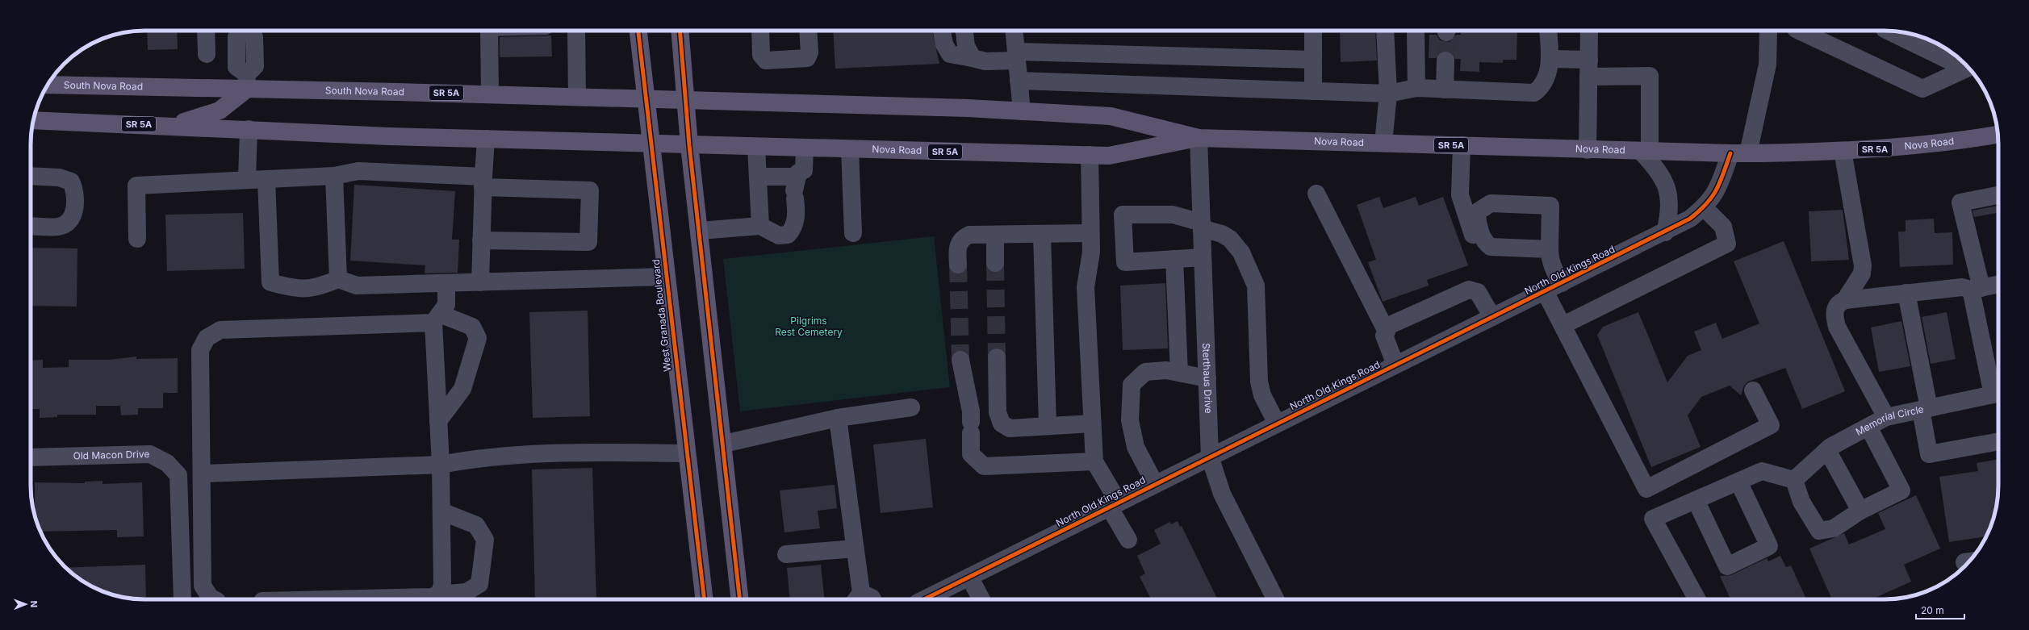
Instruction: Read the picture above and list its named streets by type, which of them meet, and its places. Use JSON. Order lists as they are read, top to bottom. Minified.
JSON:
{"streets":{"main road":["South Nova Road","SR 5A","Nova Road","West Granada Boulevard"],"street":["North Old Kings Road","Sterthaus Drive","Memorial Circle","Old Macon Drive"]},"crossings":[["South Nova Road","Nova Road"],["South Nova Road","West Granada Boulevard"],["SR 5A","Nova Road"],["SR 5A","West Granada Boulevard"],["Nova Road","North Old Kings Road"],["Nova Road","West Granada Boulevard"],["Nova Road","Sterthaus Drive"],["North Old Kings Road","Sterthaus Drive"]],"parks":["Pilgrims Rest Cemetery"],"scale_bar":"20 m","north":"right"}
